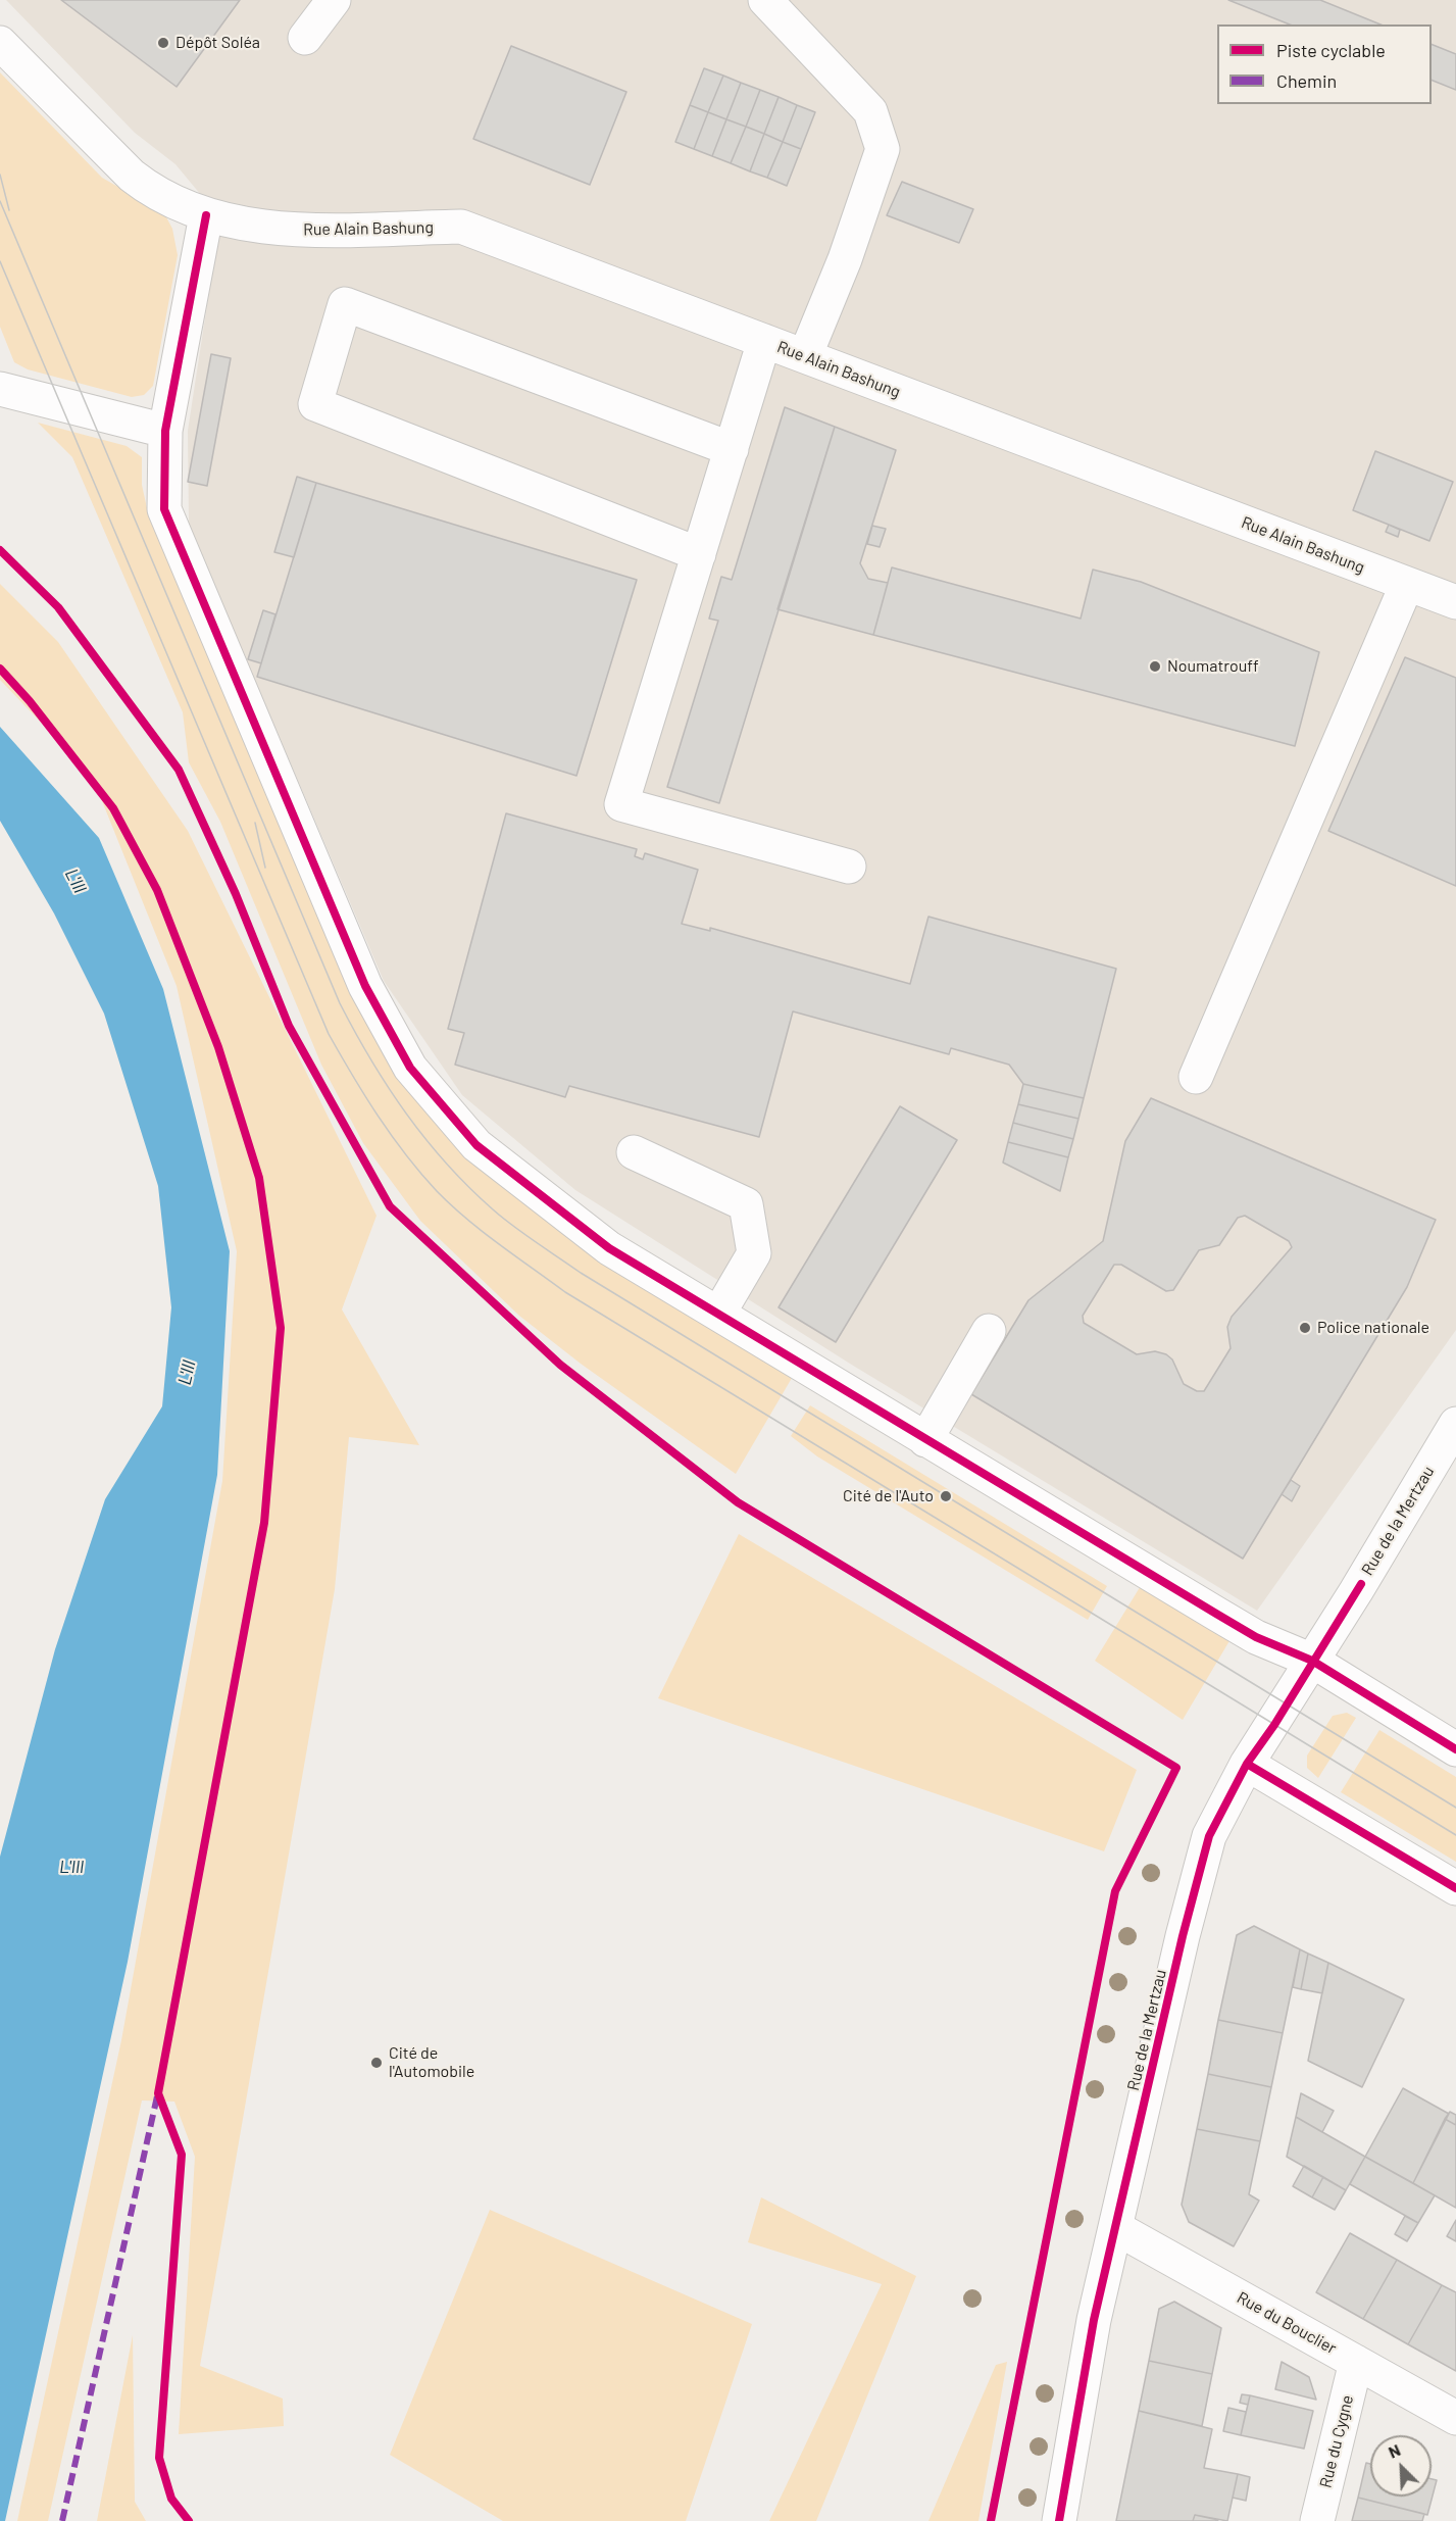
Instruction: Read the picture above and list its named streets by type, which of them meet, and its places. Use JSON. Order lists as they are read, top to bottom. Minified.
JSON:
{"streets":{"street":["Rue Alain Bashung","Rue de la Mertzau","Rue du Bouclier","Rue du Cygne"]},"crossings":[["Rue de la Mertzau","Rue du Bouclier"],["Rue du Bouclier","Rue du Cygne"]],"water":["L'Ill"],"places":["Dépôt Soléa","Noumatrouff","Police nationale","Cité de l'Auto","Cité de l'Automobile"],"legend":["Piste cyclable","Chemin"],"north":"top left"}
